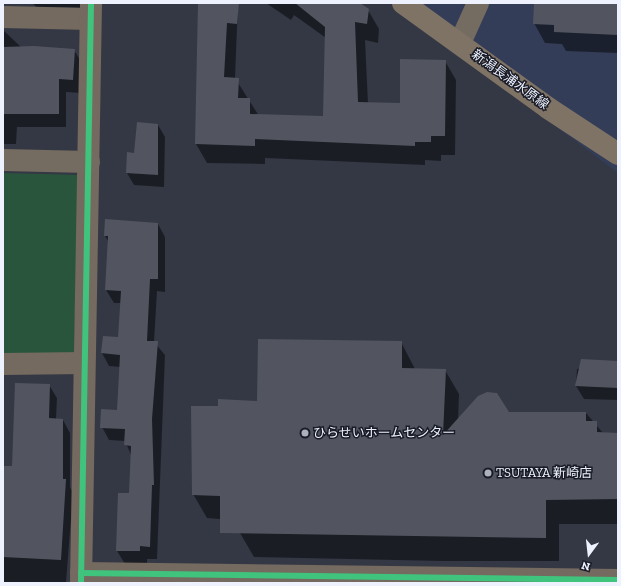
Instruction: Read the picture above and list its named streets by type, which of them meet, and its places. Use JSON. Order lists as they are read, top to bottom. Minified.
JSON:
{"streets":{"main road":["新潟長浦水原線"]},"places":["ひらせいホームセンター","TSUTAYA 新崎店"],"north":"bottom"}
